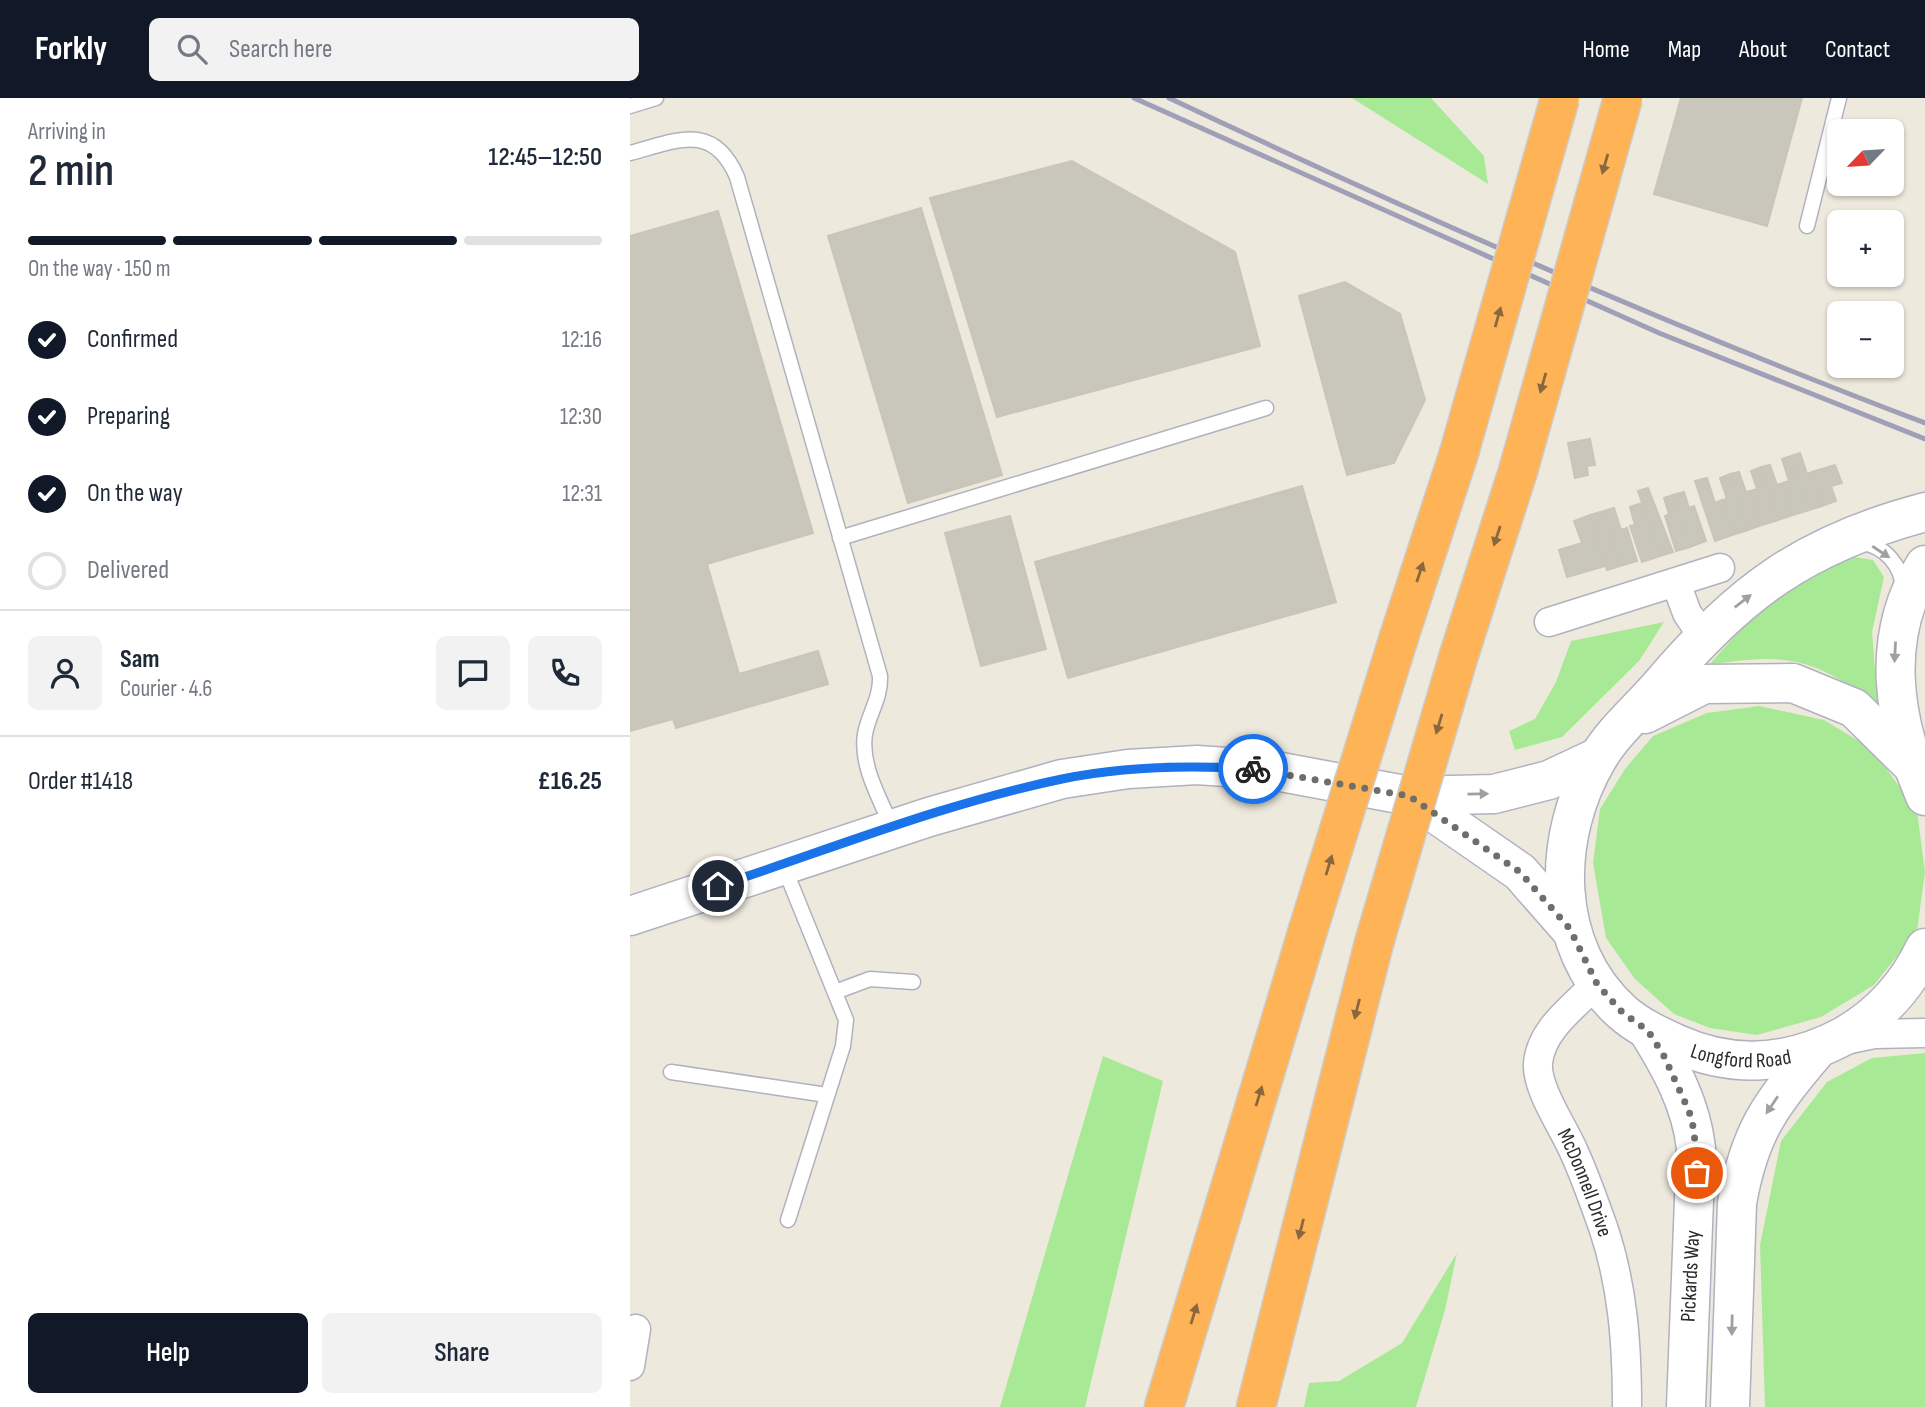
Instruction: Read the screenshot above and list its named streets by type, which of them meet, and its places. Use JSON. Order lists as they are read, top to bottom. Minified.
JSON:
{"streets":{"main road":["Longford Road","Pickards Way"],"street":["McDonnell Drive"]},"crossings":[["Longford Road","McDonnell Drive"],["Longford Road","Pickards Way"]],"north":"bottom left","page":{"header":"Forkly","search":"Search here","nav":["Home","Map","About","Contact"],"heading":["2 min","Arriving in","12:45–12:50"],"panel":["Sam","Courier · 4.6","Order #1418","£16.25"],"map_buttons":["+","−"],"bar":"On the way · 150 m","list":[["Confirmed","12:16"],["Preparing","12:30"],["On the way","12:31"],"Delivered"],"buttons":["Help","Share"]}}
